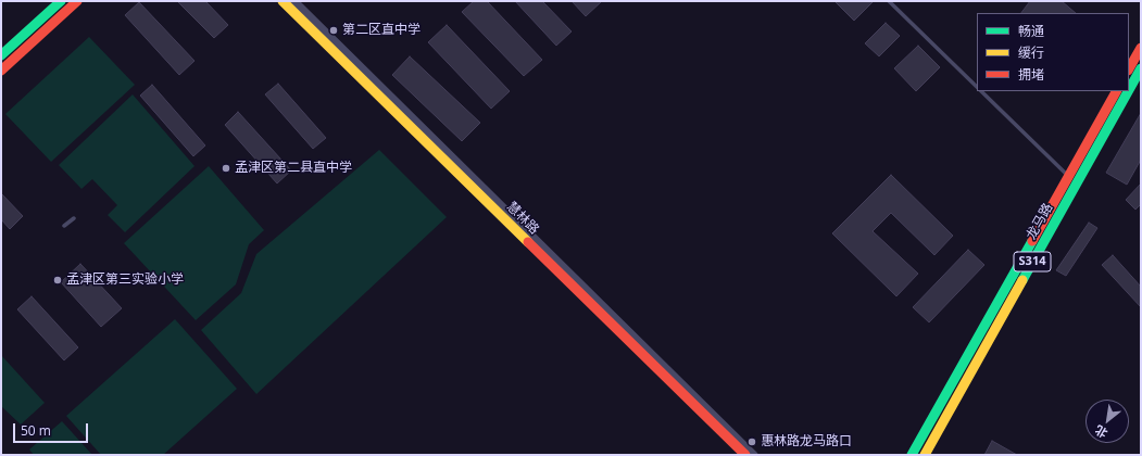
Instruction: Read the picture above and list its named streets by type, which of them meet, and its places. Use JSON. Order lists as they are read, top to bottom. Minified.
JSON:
{"streets":{"main road":["慧林路","龙马路","S314"]},"places":["第二区直中学","孟津区第二县直中学","孟津区第三实验小学","惠林路龙马路口"],"legend":["畅通","缓行","拥堵"],"scale_bar":"50 m","north":"bottom left"}
